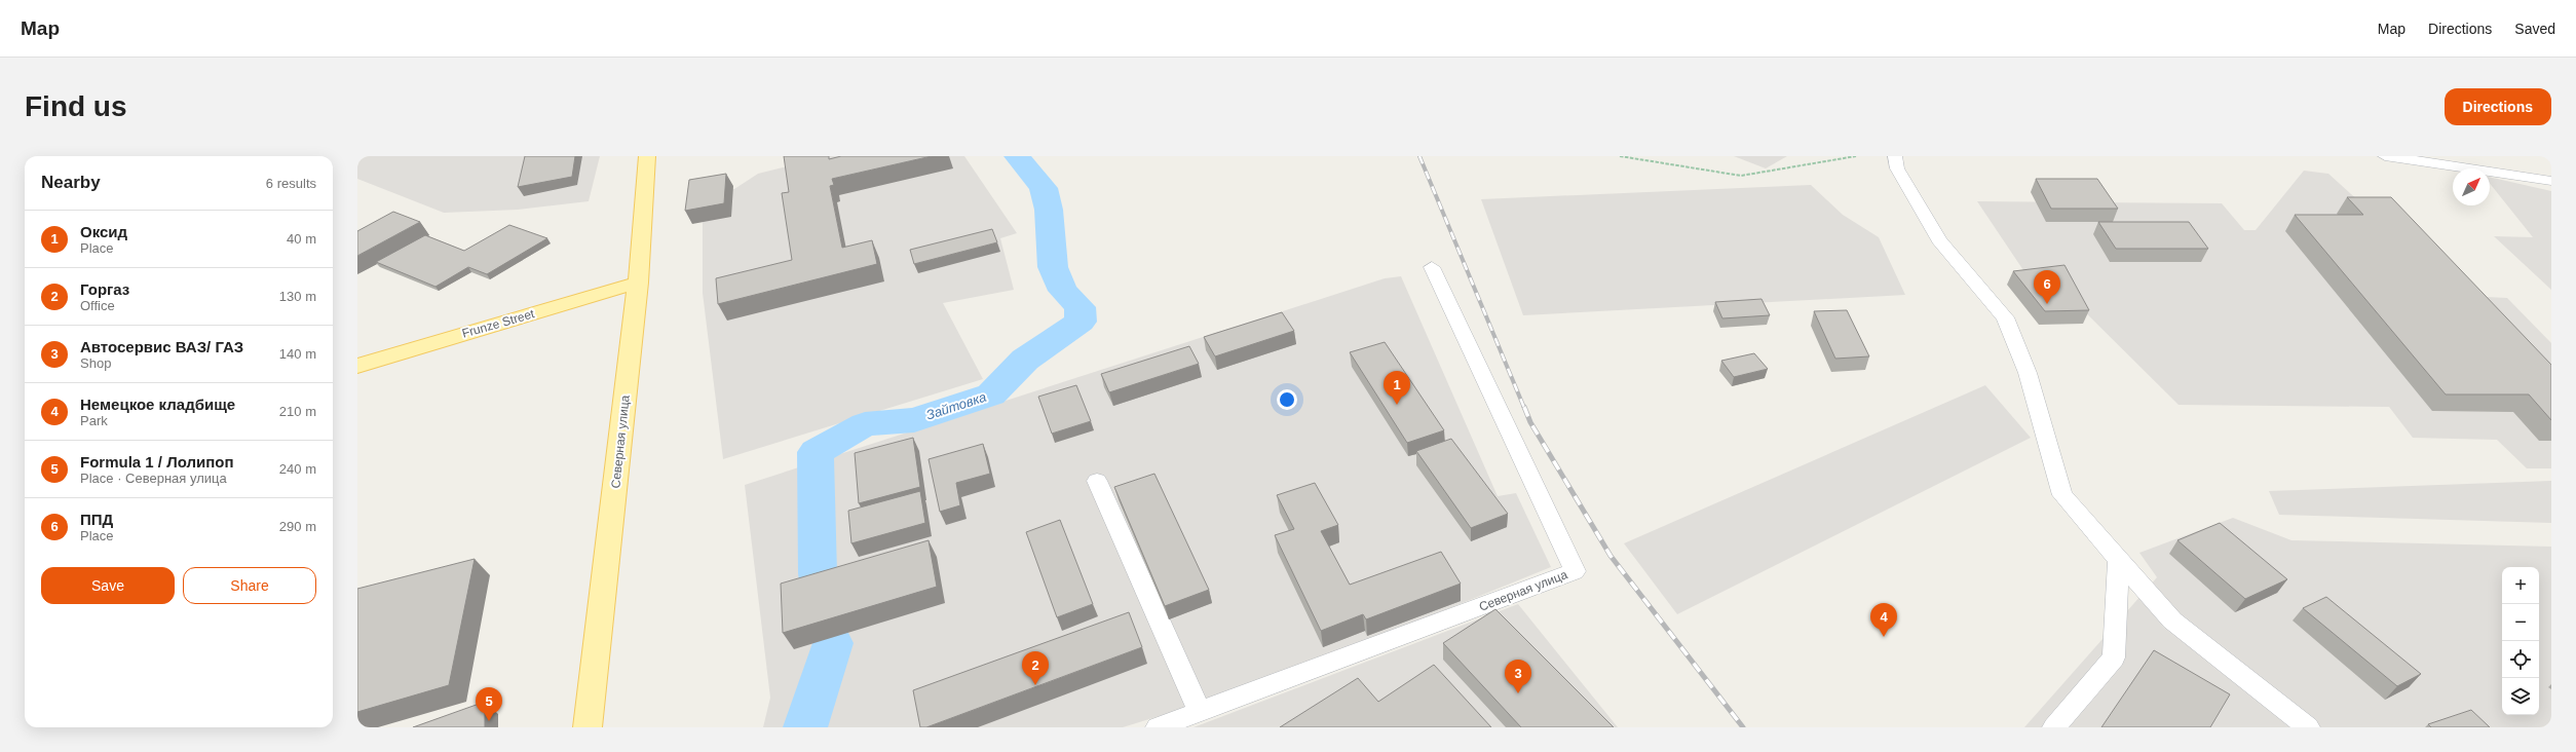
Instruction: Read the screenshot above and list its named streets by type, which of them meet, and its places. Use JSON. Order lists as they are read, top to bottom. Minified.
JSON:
{"streets":{"main road":["Frunze Street","Северная улица"]},"crossings":[["Frunze Street","Северная улица"]],"water":["Зайтовка"],"north":"top right","page":{"header":"Map","nav":["Map","Directions","Saved"],"buttons":["Directions",["Save","Share"]],"title":"Find us","heading":["Nearby","6 results"],"list":[{"mark":"1","name":"Оксид","note":"Place","value":"40 m"},{"mark":"2","name":"Горгаз","note":"Office","value":"130 m"},{"mark":"3","name":"Автосервис ВАЗ/ ГАЗ","note":"Shop","value":"140 m"},{"mark":"4","name":"Немецкое кладбище","note":"Park","value":"210 m"},{"mark":"5","name":"Formula 1 / Лолипоп","note":"Place · Северная улица","value":"240 m"},{"mark":"6","name":"ППД","note":"Place","value":"290 m"}],"pins":["6","1","4","2","3","5"],"map_buttons":["+","−"]}}
